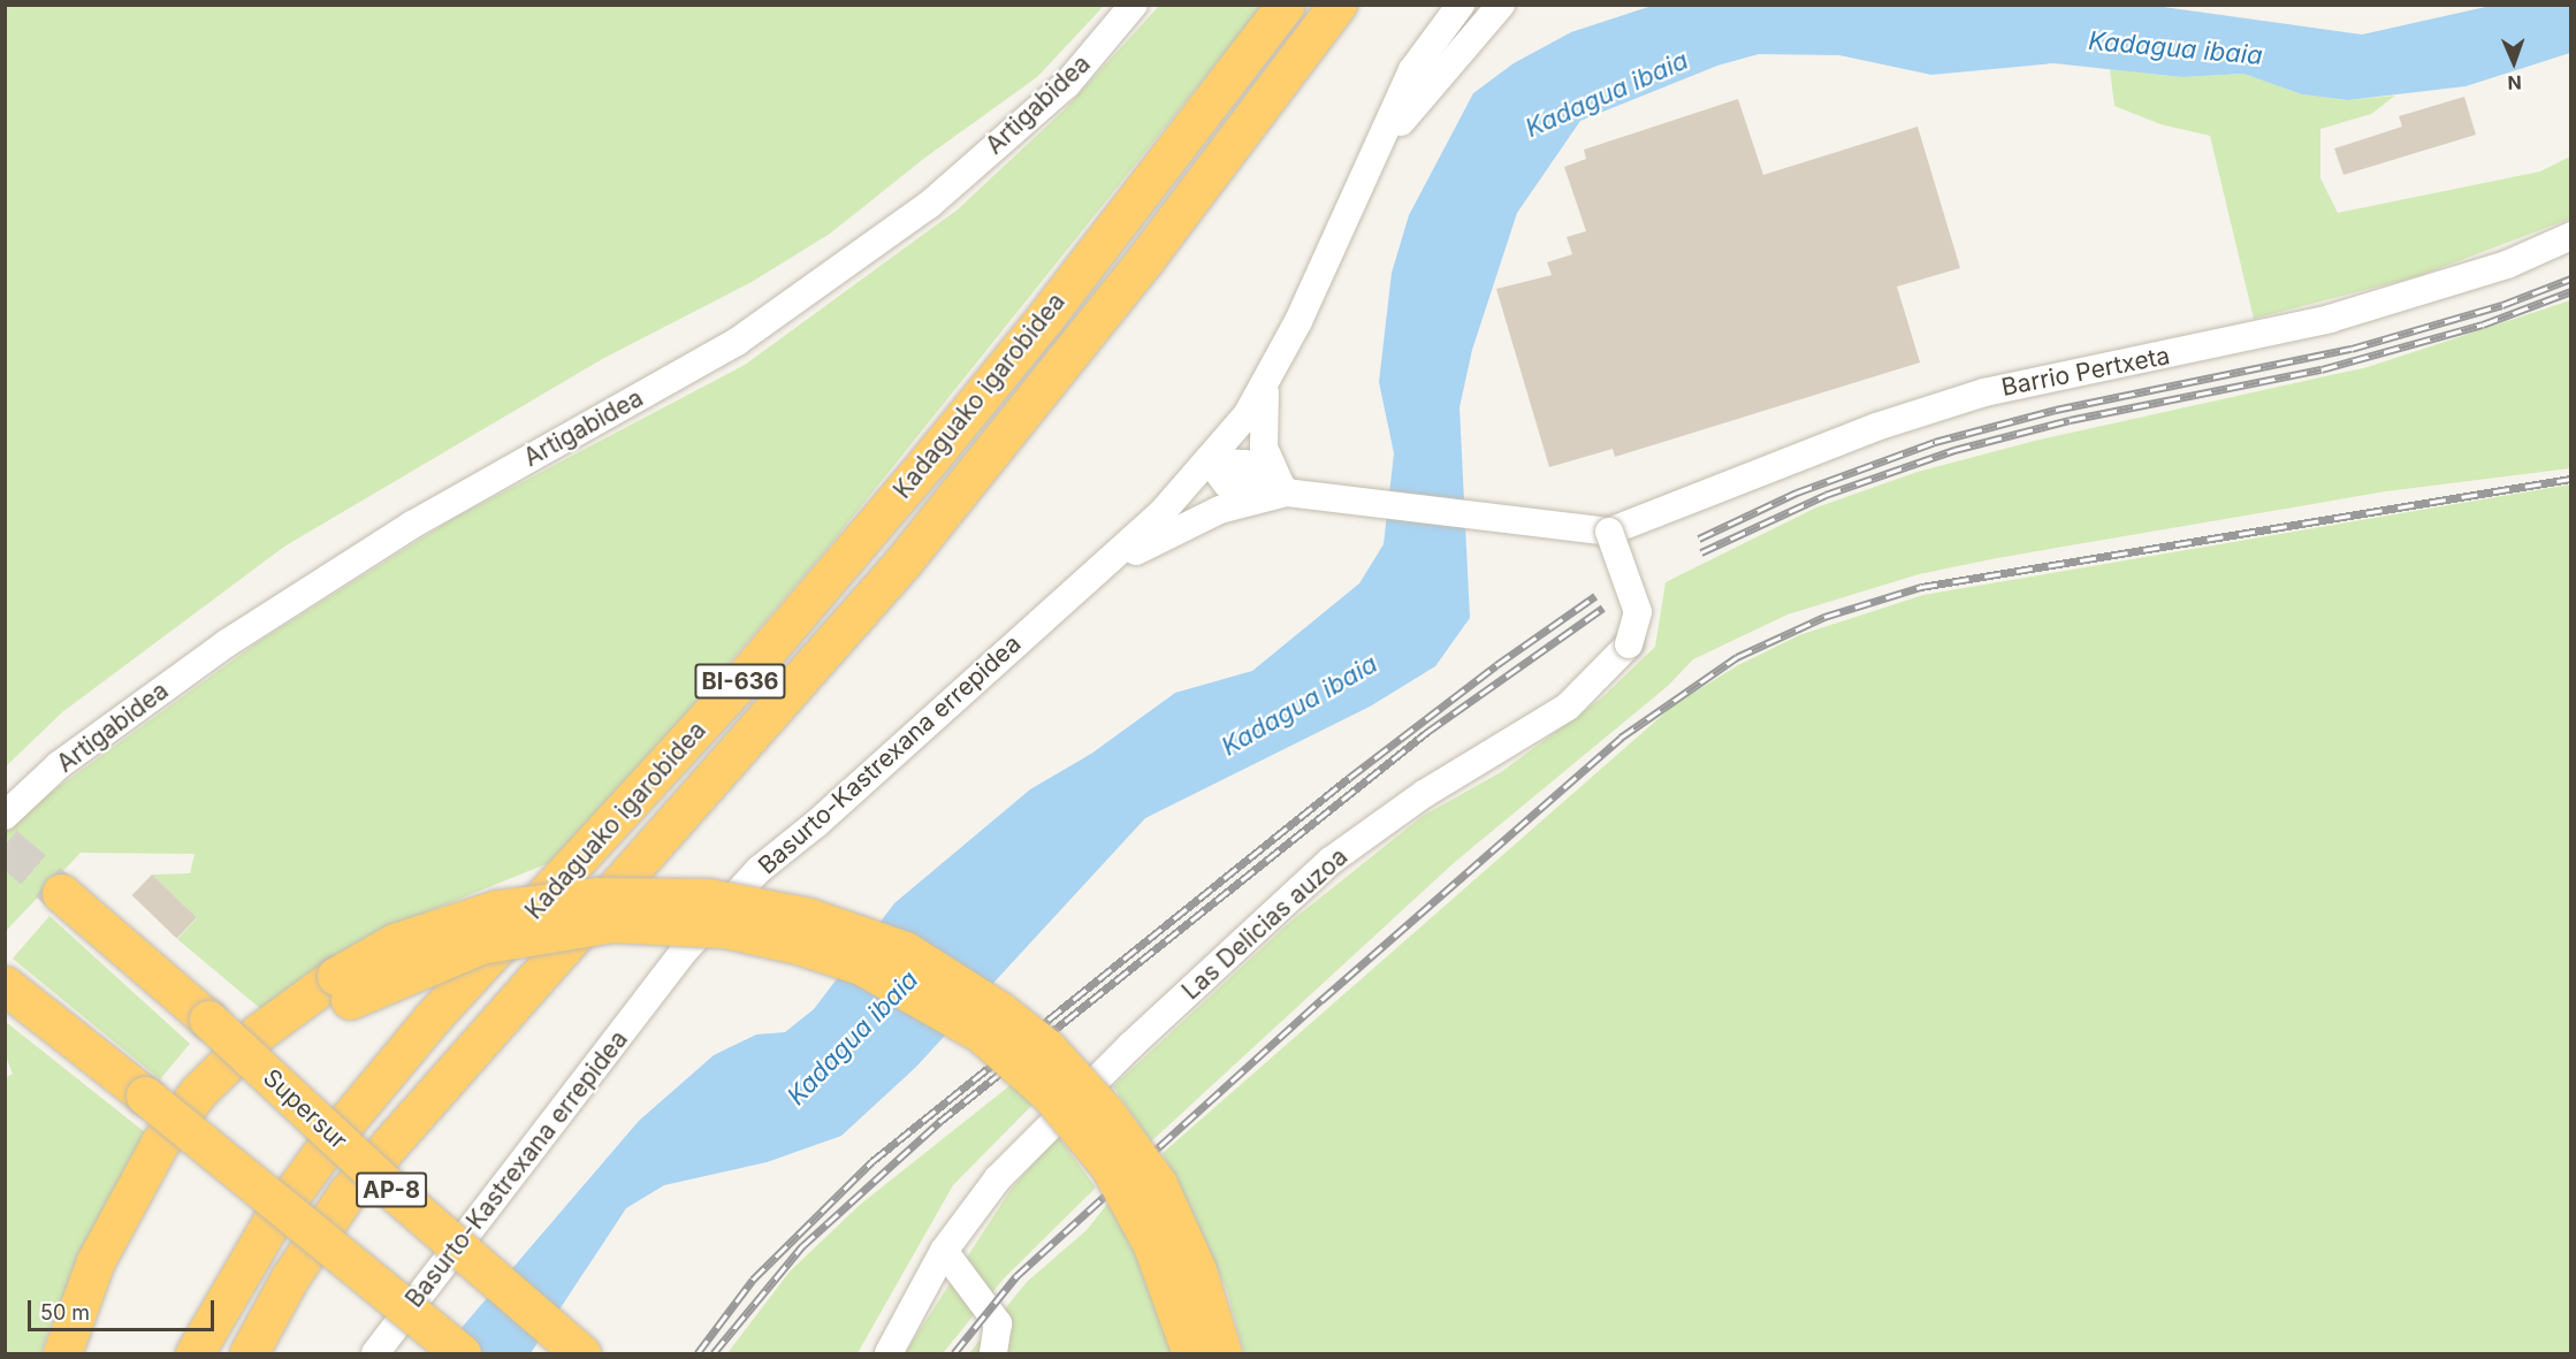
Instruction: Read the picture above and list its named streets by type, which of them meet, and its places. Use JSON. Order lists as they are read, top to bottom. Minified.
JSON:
{"streets":{"highway":["Kadaguako igarobidea","BI-636","Supersur","AP-8"],"street":["Artigabidea","Barrio Pertxeta","Basurto-Kastrexana errepidea","Las Delicias auzoa"]},"crossings":[["Barrio Pertxeta","Las Delicias auzoa"]],"water":["Kadagua ibaia"],"scale_bar":"50 m","north":"bottom"}
